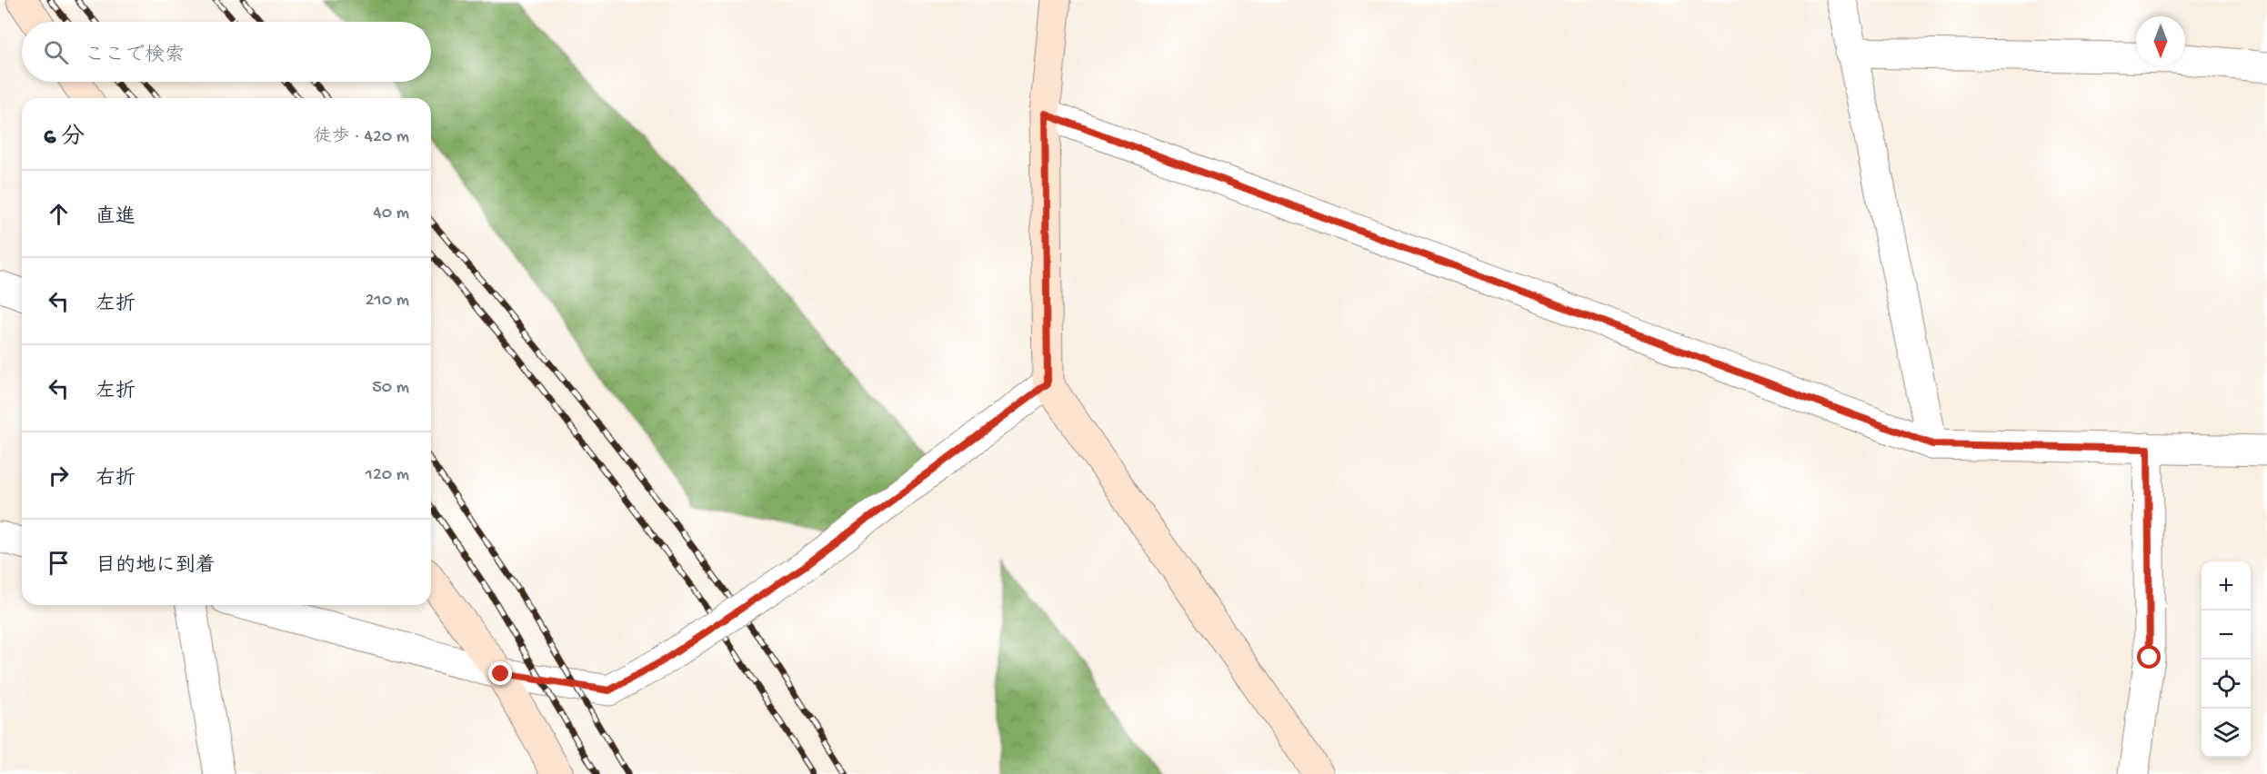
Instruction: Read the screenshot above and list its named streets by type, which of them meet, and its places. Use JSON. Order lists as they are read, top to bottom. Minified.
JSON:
{"north":"bottom","page":{"search":"ここで検索","heading":["6 分","徒歩 · 420 m"],"list":[["直進","40 m"],["左折","210 m"],["左折","50 m"],["右折","120 m"],"目的地に到着"],"map_buttons":["+","−"]}}
